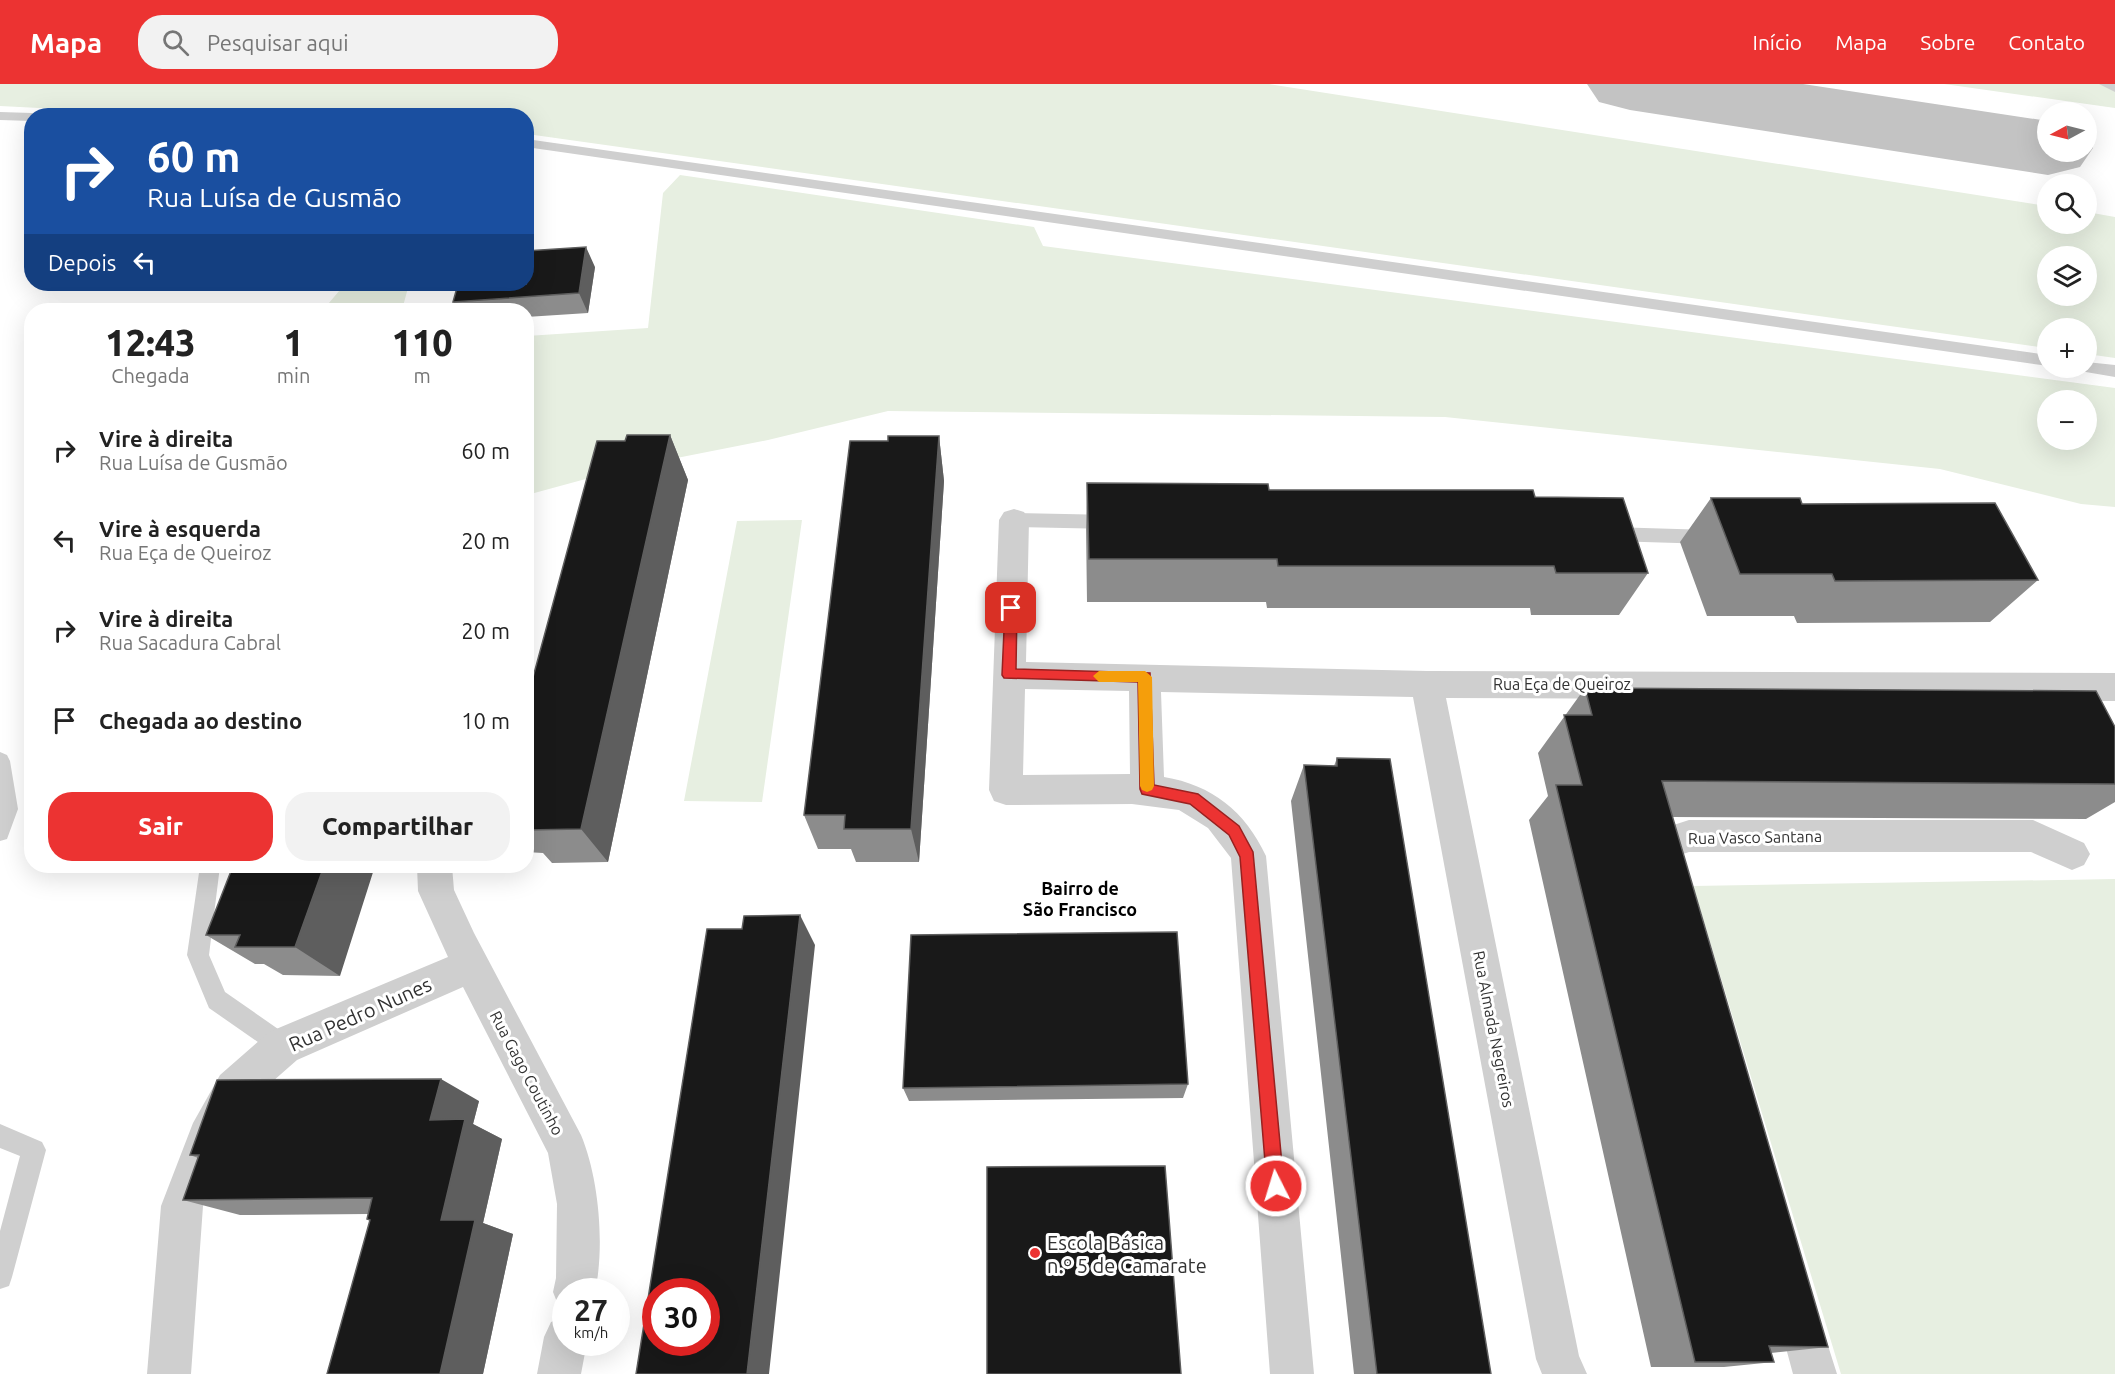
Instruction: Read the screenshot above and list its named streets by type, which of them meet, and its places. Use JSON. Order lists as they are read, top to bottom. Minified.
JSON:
{"streets":{"street":["Rua Eça de Queiroz","Rua Vasco Santana","Rua Pedro Nunes","Rua Almada Negreiros","Rua Gago Coutinho"]},"crossings":[["Rua Eça de Queiroz","Rua Almada Negreiros"],["Rua Pedro Nunes","Rua Gago Coutinho"]],"districts":["Bairro de São Francisco"],"places":["Escola Básica n.º 5 de Camarate"],"north":"left","page":{"header":"Mapa","search":"Pesquisar aqui","nav":["Início","Mapa","Sobre","Contato"],"map_buttons":["+","−"],"turn":["60 m","Rua Luísa de Gusmão"],"then":"Depois","eta":["12:43","Chegada","1","min","110","m"],"list":[{"name":"Vire à direita","note":"Rua Luísa de Gusmão","value":"60 m"},{"name":"Vire à esquerda","note":"Rua Eça de Queiroz","value":"20 m"},{"name":"Vire à direita","note":"Rua Sacadura Cabral","value":"20 m"},{"name":"Chegada ao destino","value":"10 m"}],"buttons":["Sair","Compartilhar"],"speed":"27 km/h","limit":"30"}}
